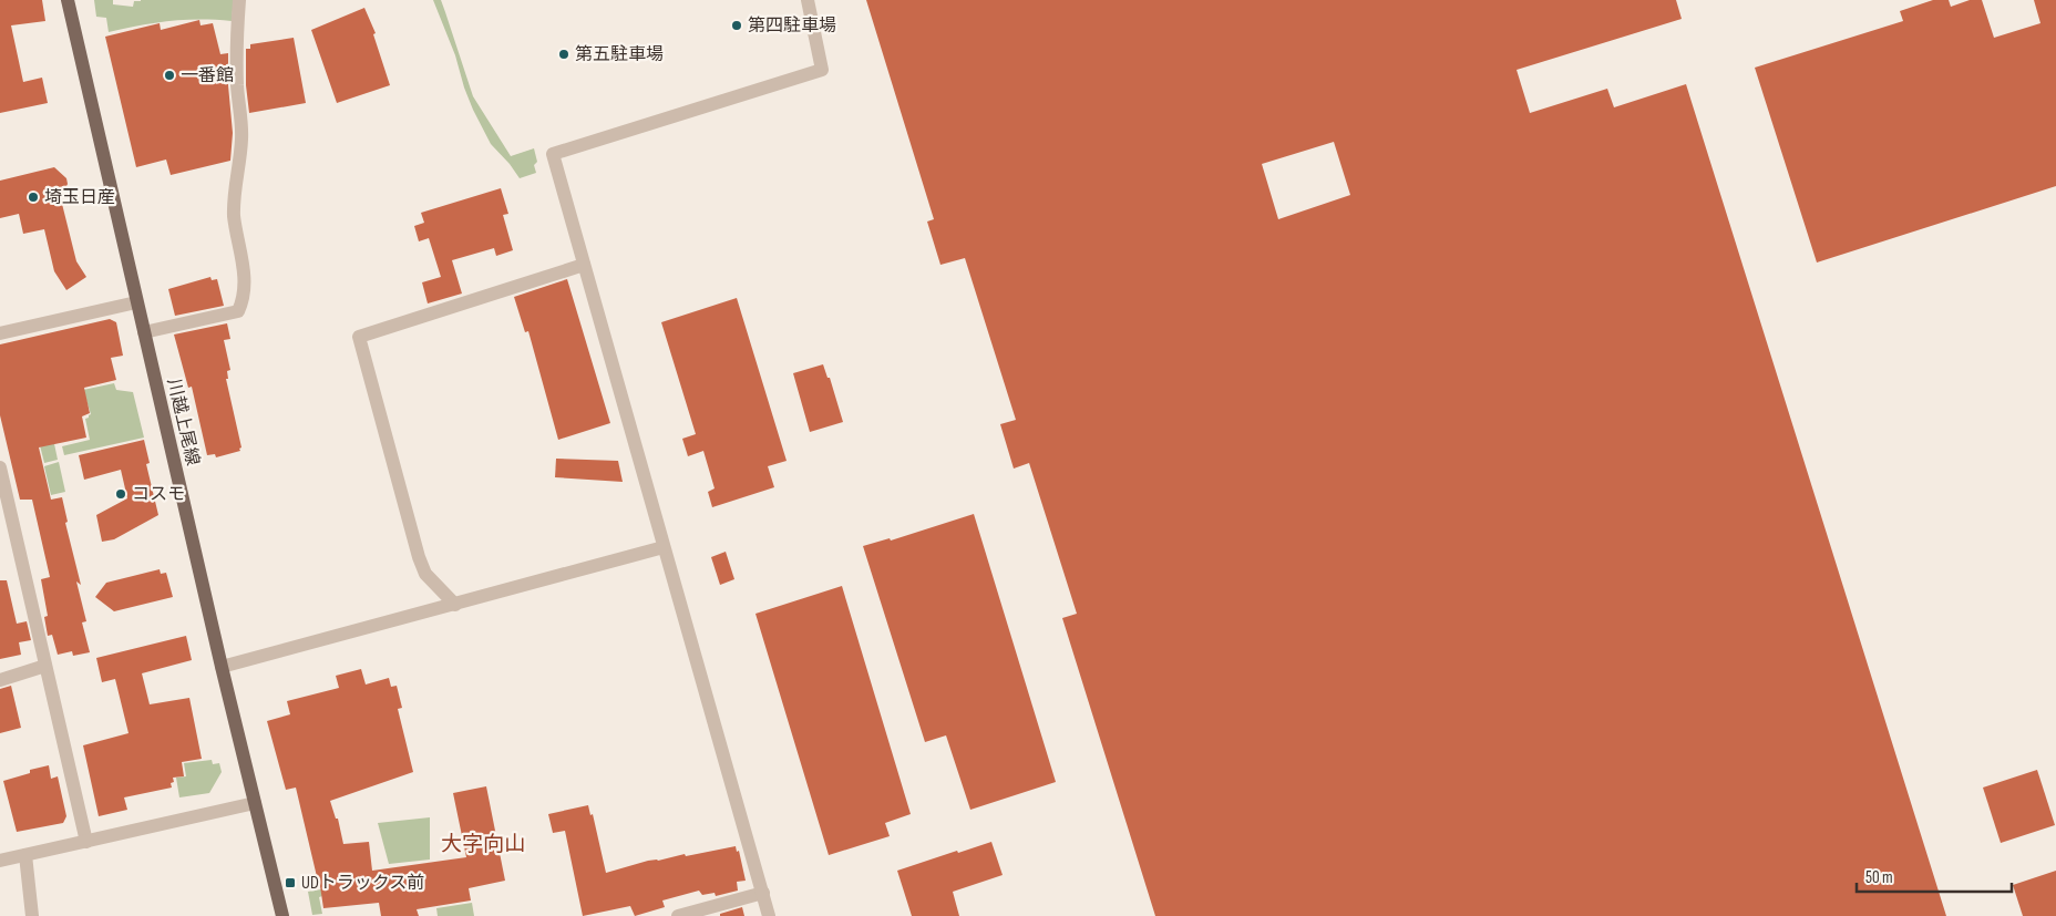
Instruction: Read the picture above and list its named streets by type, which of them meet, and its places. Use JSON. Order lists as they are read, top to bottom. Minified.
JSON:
{"streets":{"main road":["川越上尾線"]},"districts":["大字向山"],"places":{"other":["第四駐車場","第五駐車場","一番館","埼玉日産","コスモ"],"transit":["UDトラックス前"]},"scale_bar":"50 m"}
